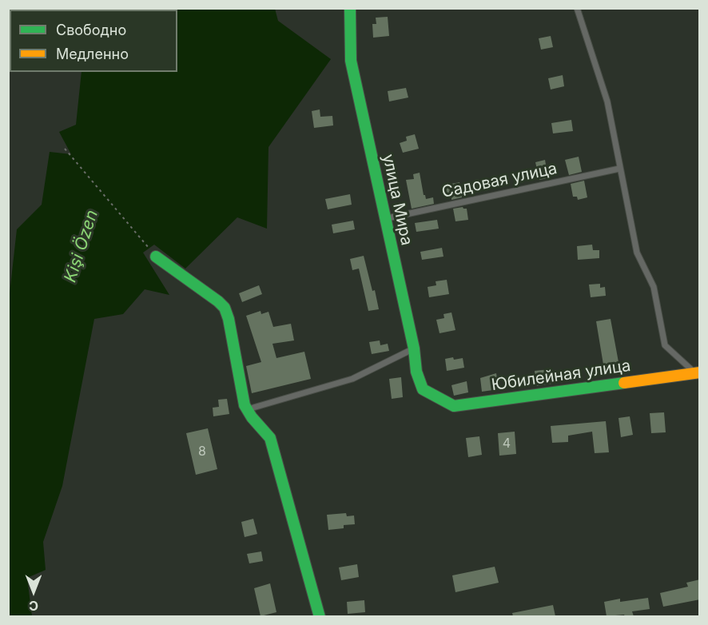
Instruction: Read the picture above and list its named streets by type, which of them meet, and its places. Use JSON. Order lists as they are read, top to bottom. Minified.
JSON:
{"streets":{"street":["улица Мира","Юбилейная улица"],"lane":["Садовая улица"]},"crossings":[["Садовая улица","улица Мира"],["улица Мира","Юбилейная улица"]],"water":["Kişi Özen"],"house_numbers":["4","8"],"legend":["Свободно","Медленно"],"north":"bottom"}
